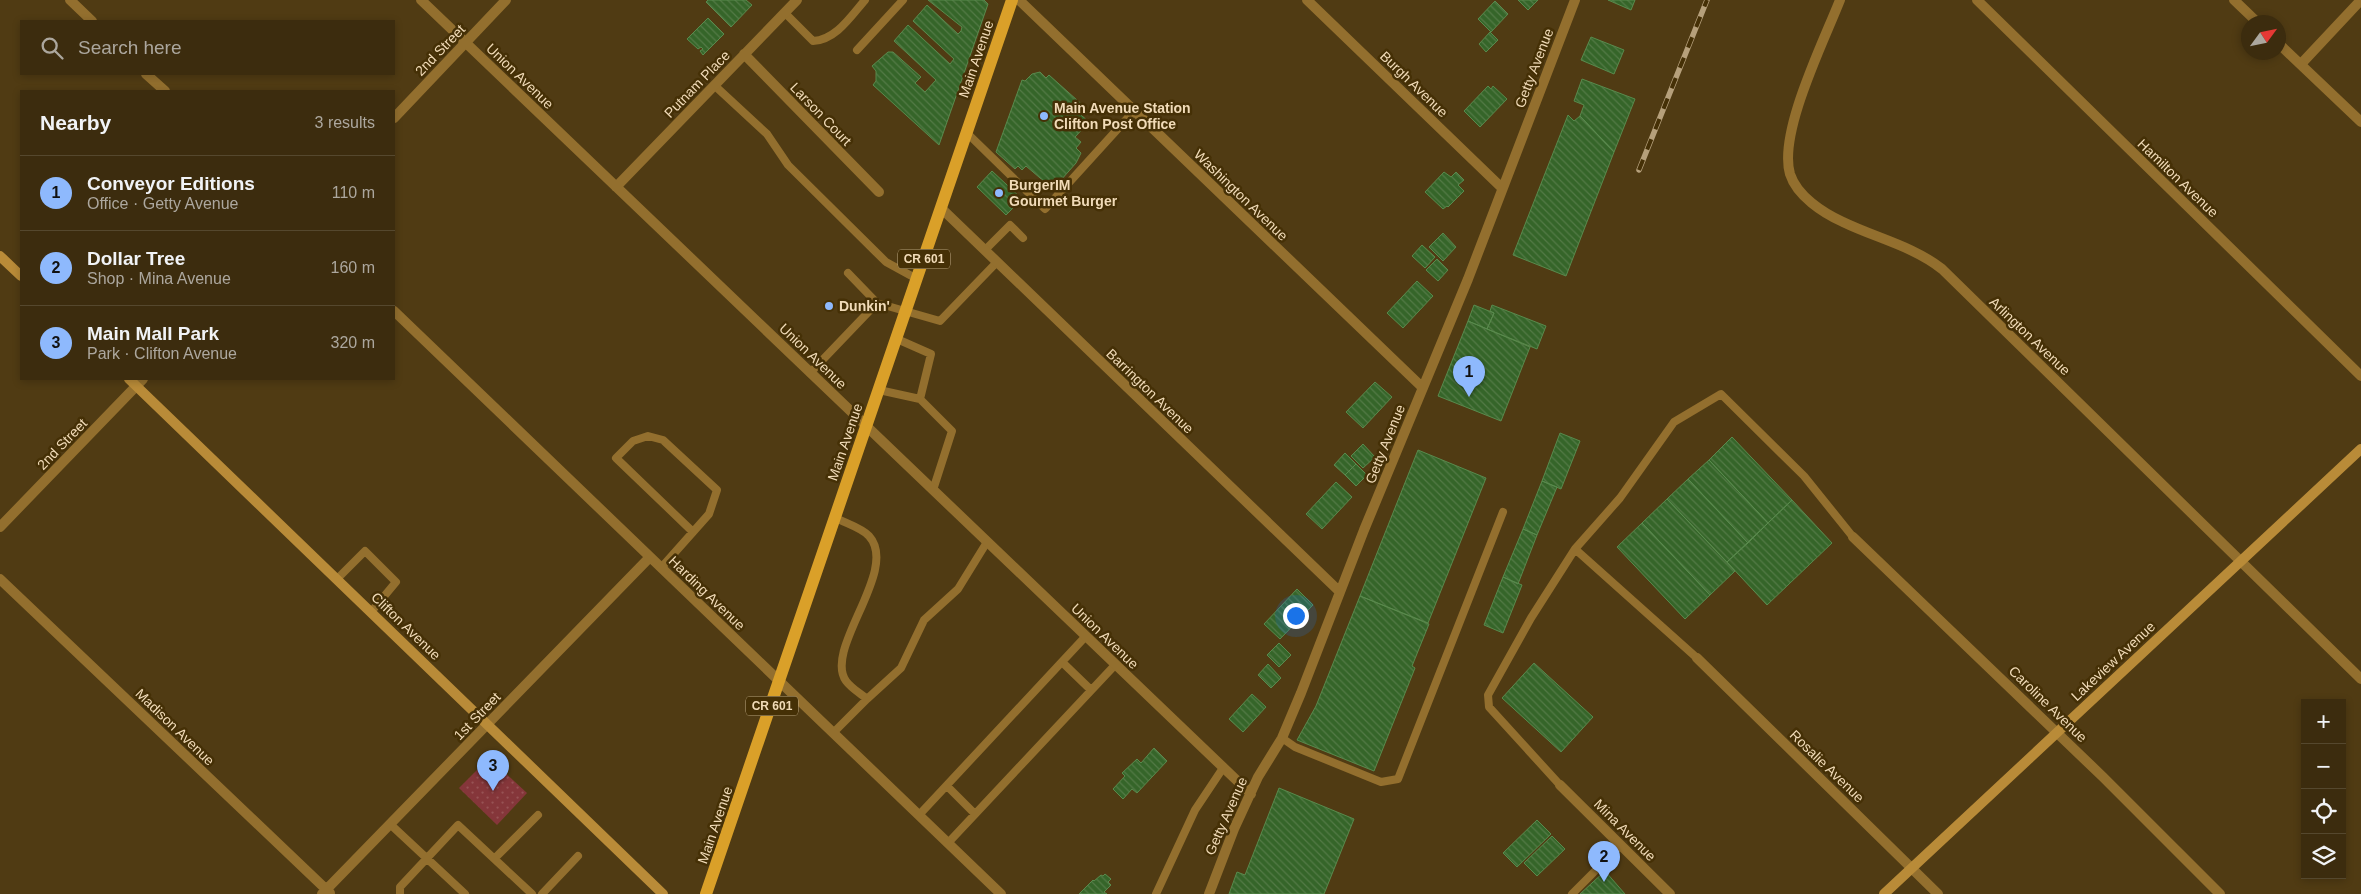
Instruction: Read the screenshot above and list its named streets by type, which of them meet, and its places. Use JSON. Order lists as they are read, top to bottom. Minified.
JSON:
{"streets":{"main road":["Main Avenue","CR 601","Clifton Avenue","Lakeview Avenue"],"street":["2nd Street","Getty Avenue","Union Avenue","Putnam Place","Burgh Avenue","Larson Court","Hamilton Avenue","Washington Avenue","Arlington Avenue","Barrington Avenue","Harding Avenue","Caroline Avenue","1st Street","Madison Avenue","Rosalie Avenue","Mina Avenue"]},"crossings":[["2nd Street","Union Avenue"],["2nd Street","Clifton Avenue"],["Main Avenue","Union Avenue"],["Main Avenue","Barrington Avenue"],["Main Avenue","Harding Avenue"],["Getty Avenue","Union Avenue"],["Getty Avenue","Burgh Avenue"],["Getty Avenue","Washington Avenue"],["Getty Avenue","Barrington Avenue"],["Union Avenue","Putnam Place"],["Putnam Place","Larson Court"],["Arlington Avenue","Lakeview Avenue"],["Harding Avenue","1st Street"],["Clifton Avenue","1st Street"],["Lakeview Avenue","Caroline Avenue"],["Lakeview Avenue","Rosalie Avenue"],["1st Street","Madison Avenue"]],"places":["Main Avenue Station Clifton Post Office","BurgerIM Gourmet Burger","Dunkin'"],"north":"top right","page":{"search":"Search here","heading":["Nearby","3 results"],"list":[{"mark":"1","name":"Conveyor Editions","note":"Office · Getty Avenue","value":"110 m"},{"mark":"2","name":"Dollar Tree","note":"Shop · Mina Avenue","value":"160 m"},{"mark":"3","name":"Main Mall Park","note":"Park · Clifton Avenue","value":"320 m"}],"pins":["1","3","2"],"map_buttons":["+","−"]}}
